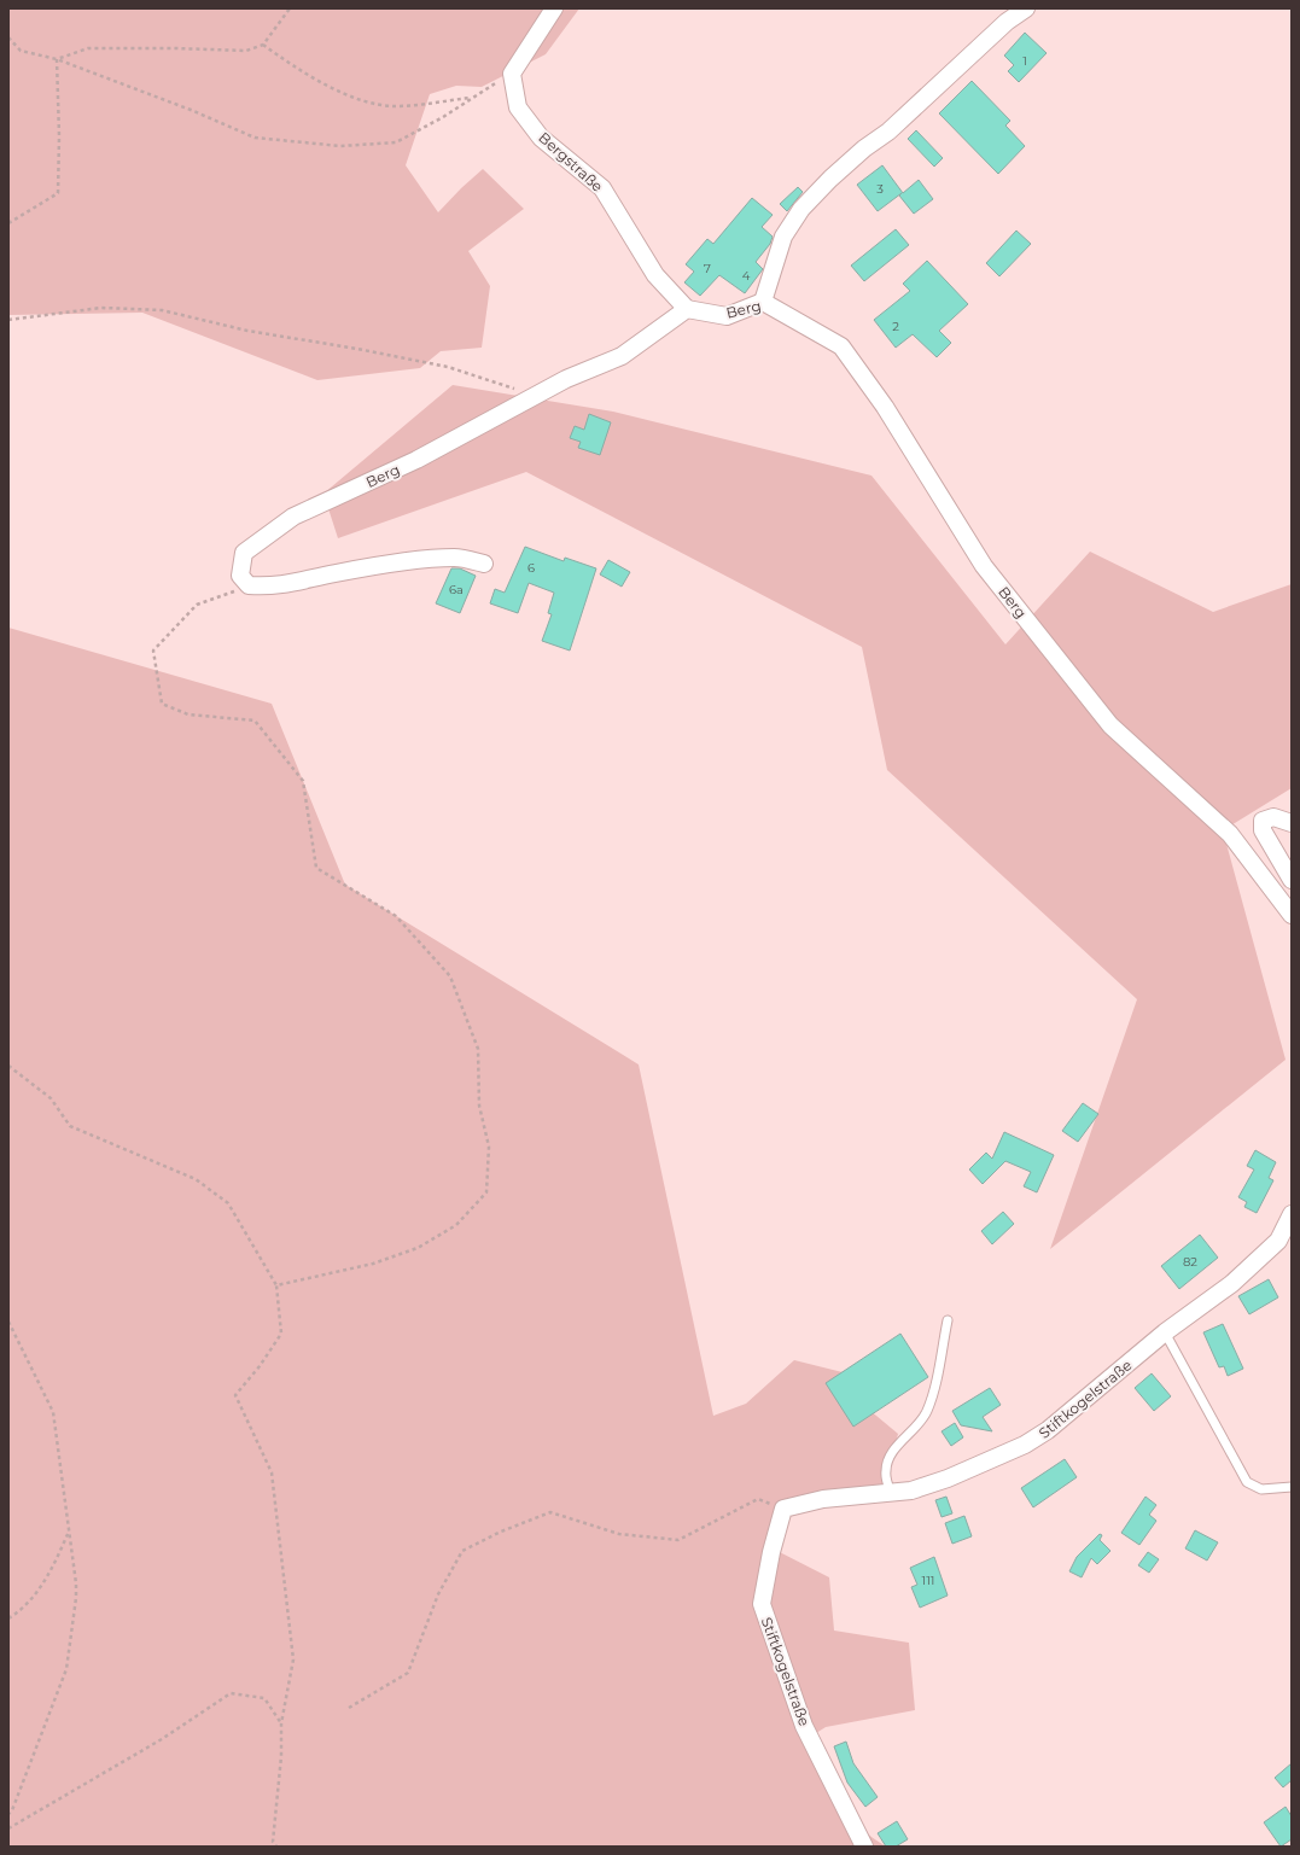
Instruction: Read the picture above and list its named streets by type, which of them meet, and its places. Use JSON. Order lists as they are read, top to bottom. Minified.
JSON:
{"streets":{"street":["Bergstraße","Berg","Stiftkogelstraße"]},"crossings":[["Bergstraße","Berg"]],"house_numbers":["1","3","7","4","2","6","6a","82","111"]}
